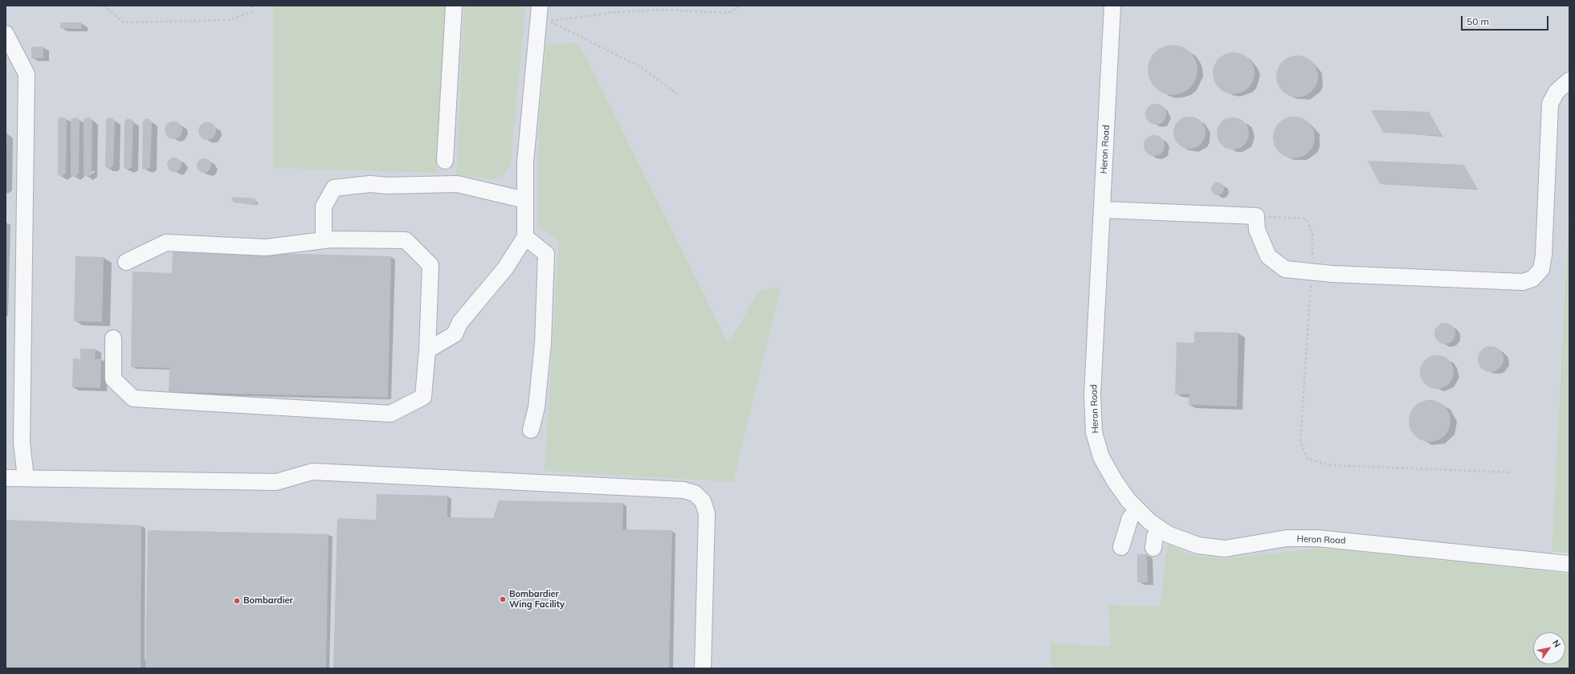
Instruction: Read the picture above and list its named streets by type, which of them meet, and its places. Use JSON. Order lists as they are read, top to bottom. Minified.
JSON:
{"streets":{"street":["Heron Road"]},"places":["Bombardier Wing Facility","Bombardier"],"scale_bar":"50 m","north":"top right"}
